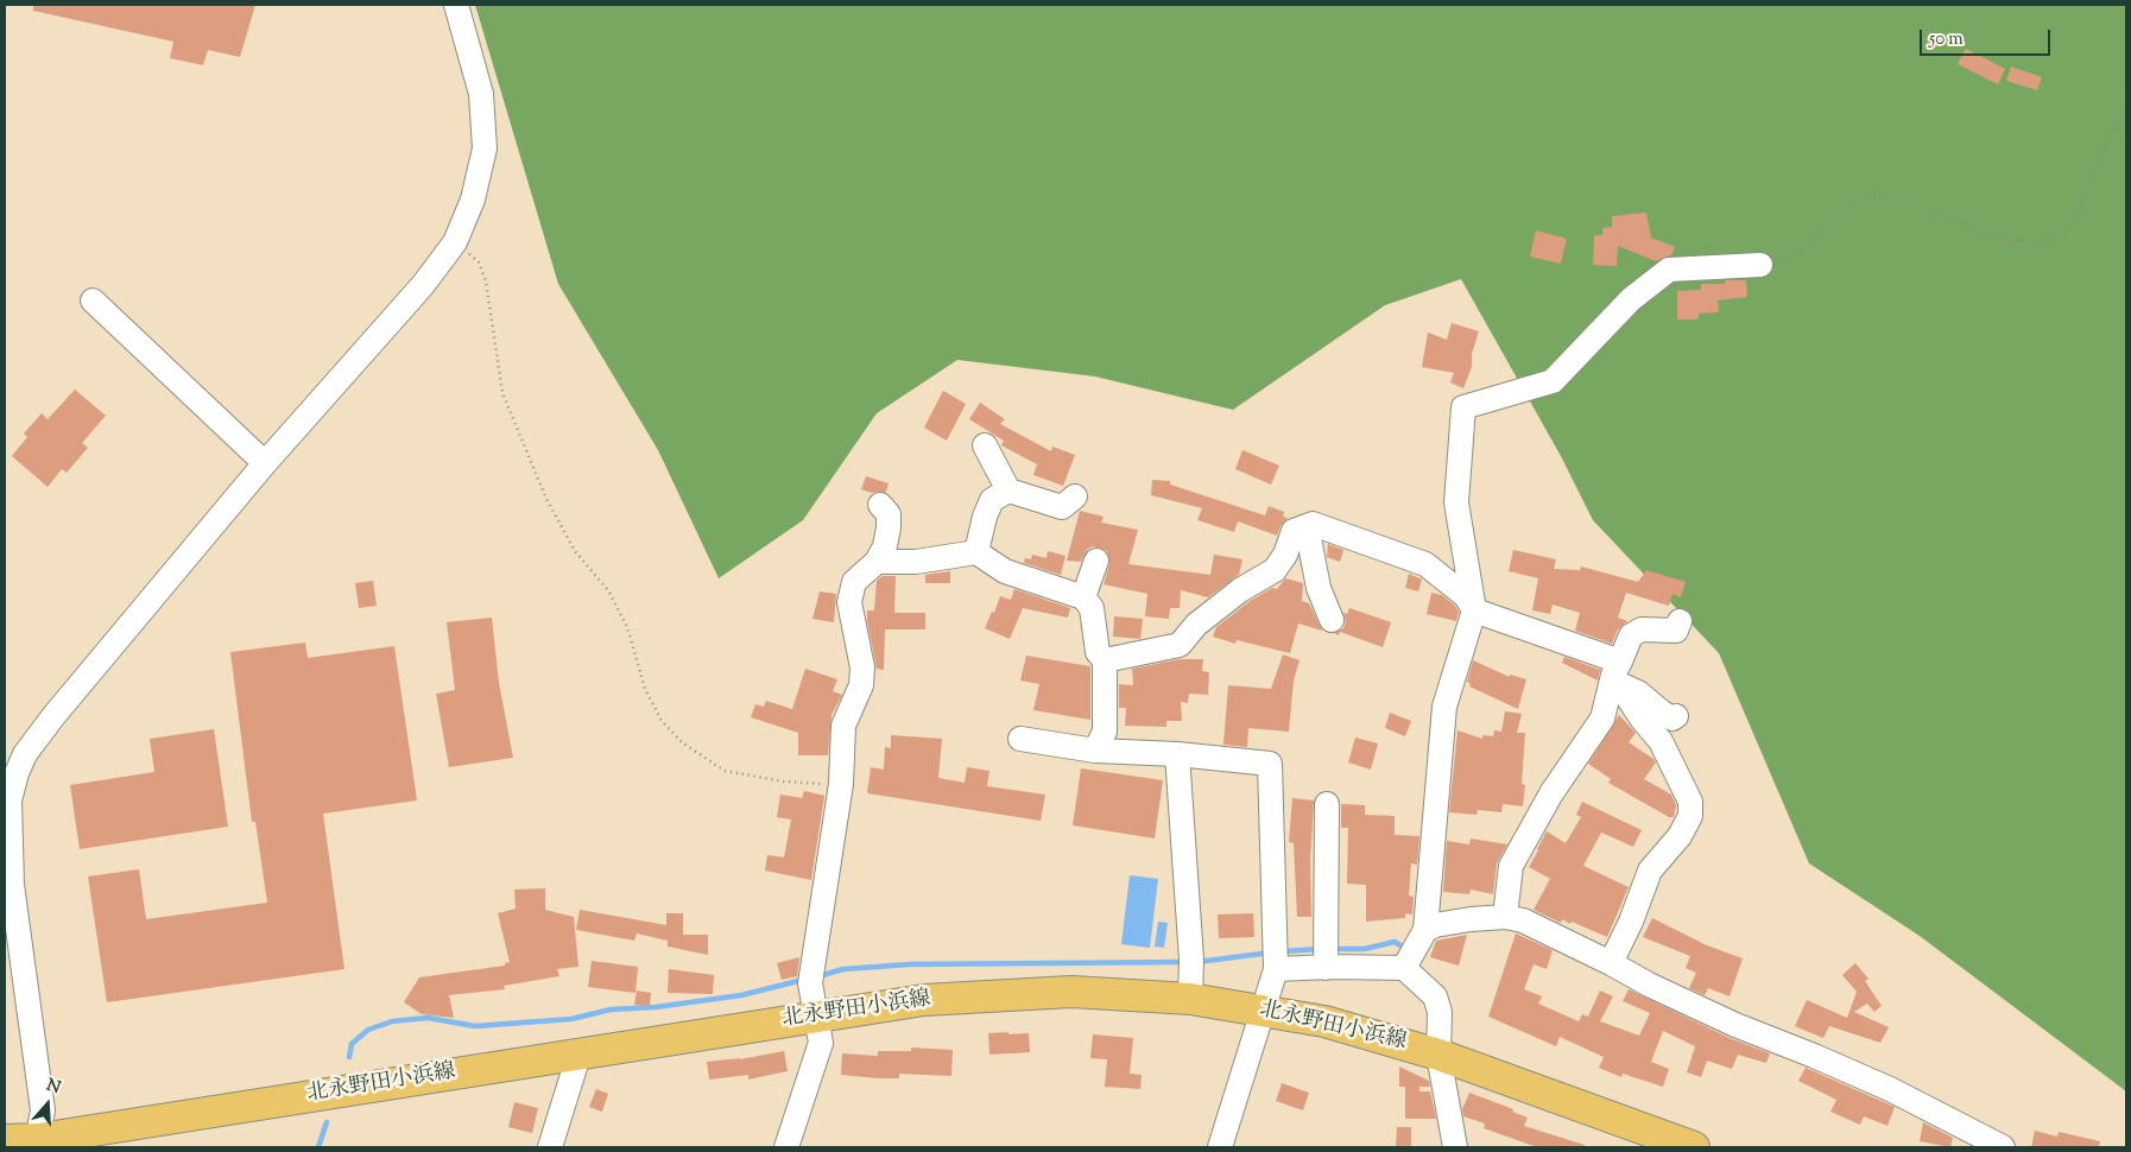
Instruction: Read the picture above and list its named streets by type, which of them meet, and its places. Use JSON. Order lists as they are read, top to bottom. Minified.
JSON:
{"streets":{"main road":["北永野田小浜線"]},"scale_bar":"50 m","north":"top"}
